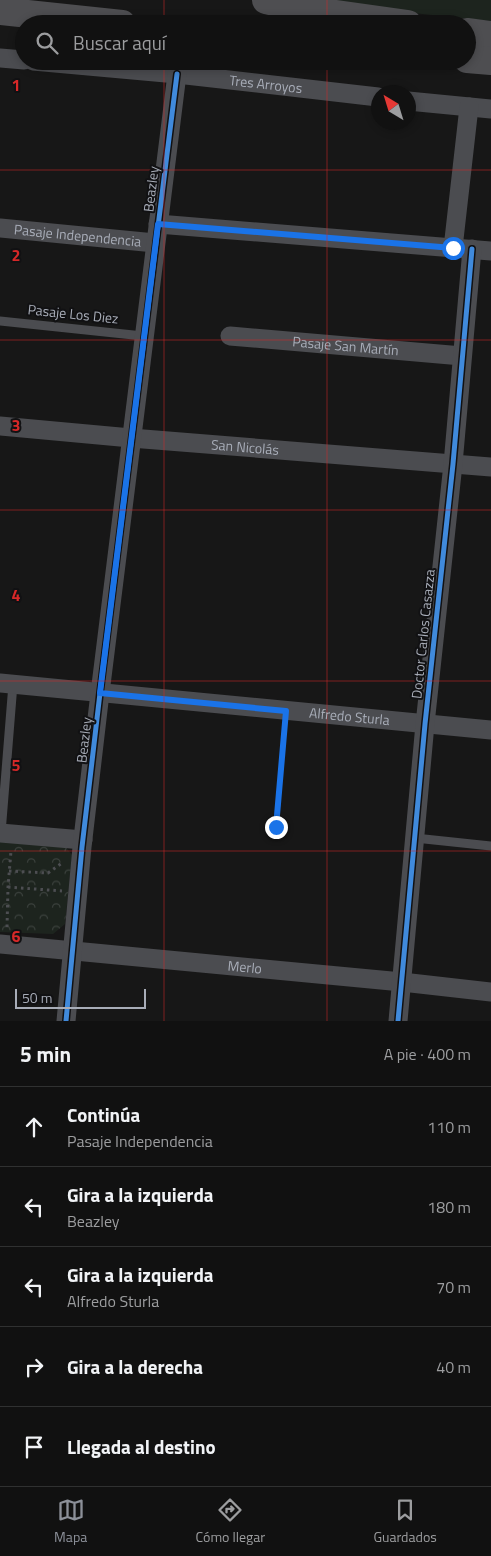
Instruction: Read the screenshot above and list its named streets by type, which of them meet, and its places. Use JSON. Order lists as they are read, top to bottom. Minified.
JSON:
{"streets":{"street":["Tres Arroyos","Beazley","Pasaje Independencia","Pasaje San Martín","San Nicolás","Doctor Carlos Casazza","Alfredo Sturla","Merlo"],"lane":["Pasaje Los Diez"]},"crossings":[["Tres Arroyos","Beazley"],["Beazley","Pasaje Independencia"],["Beazley","Pasaje Los Diez"],["Beazley","San Nicolás"],["Beazley","Alfredo Sturla"],["Beazley","Merlo"],["Pasaje Independencia","Doctor Carlos Casazza"],["Pasaje San Martín","Doctor Carlos Casazza"],["San Nicolás","Doctor Carlos Casazza"],["Doctor Carlos Casazza","Alfredo Sturla"],["Doctor Carlos Casazza","Merlo"]],"scale_bar":"50 m","north":"top left","page":{"search":"Buscar aquí","scale":"50 m","heading":["5 min","A pie · 400 m"],"list":[["Continúa","Pasaje Independencia","110 m"],["Gira a la izquierda","Beazley","180 m"],["Gira a la izquierda","Alfredo Sturla","70 m"],["Gira a la derecha","40 m"],"Llegada al destino"],"nav":["Mapa","Cómo llegar","Guardados"]},"grid":{"rows":["1","2","3","4","5","6"]}}
